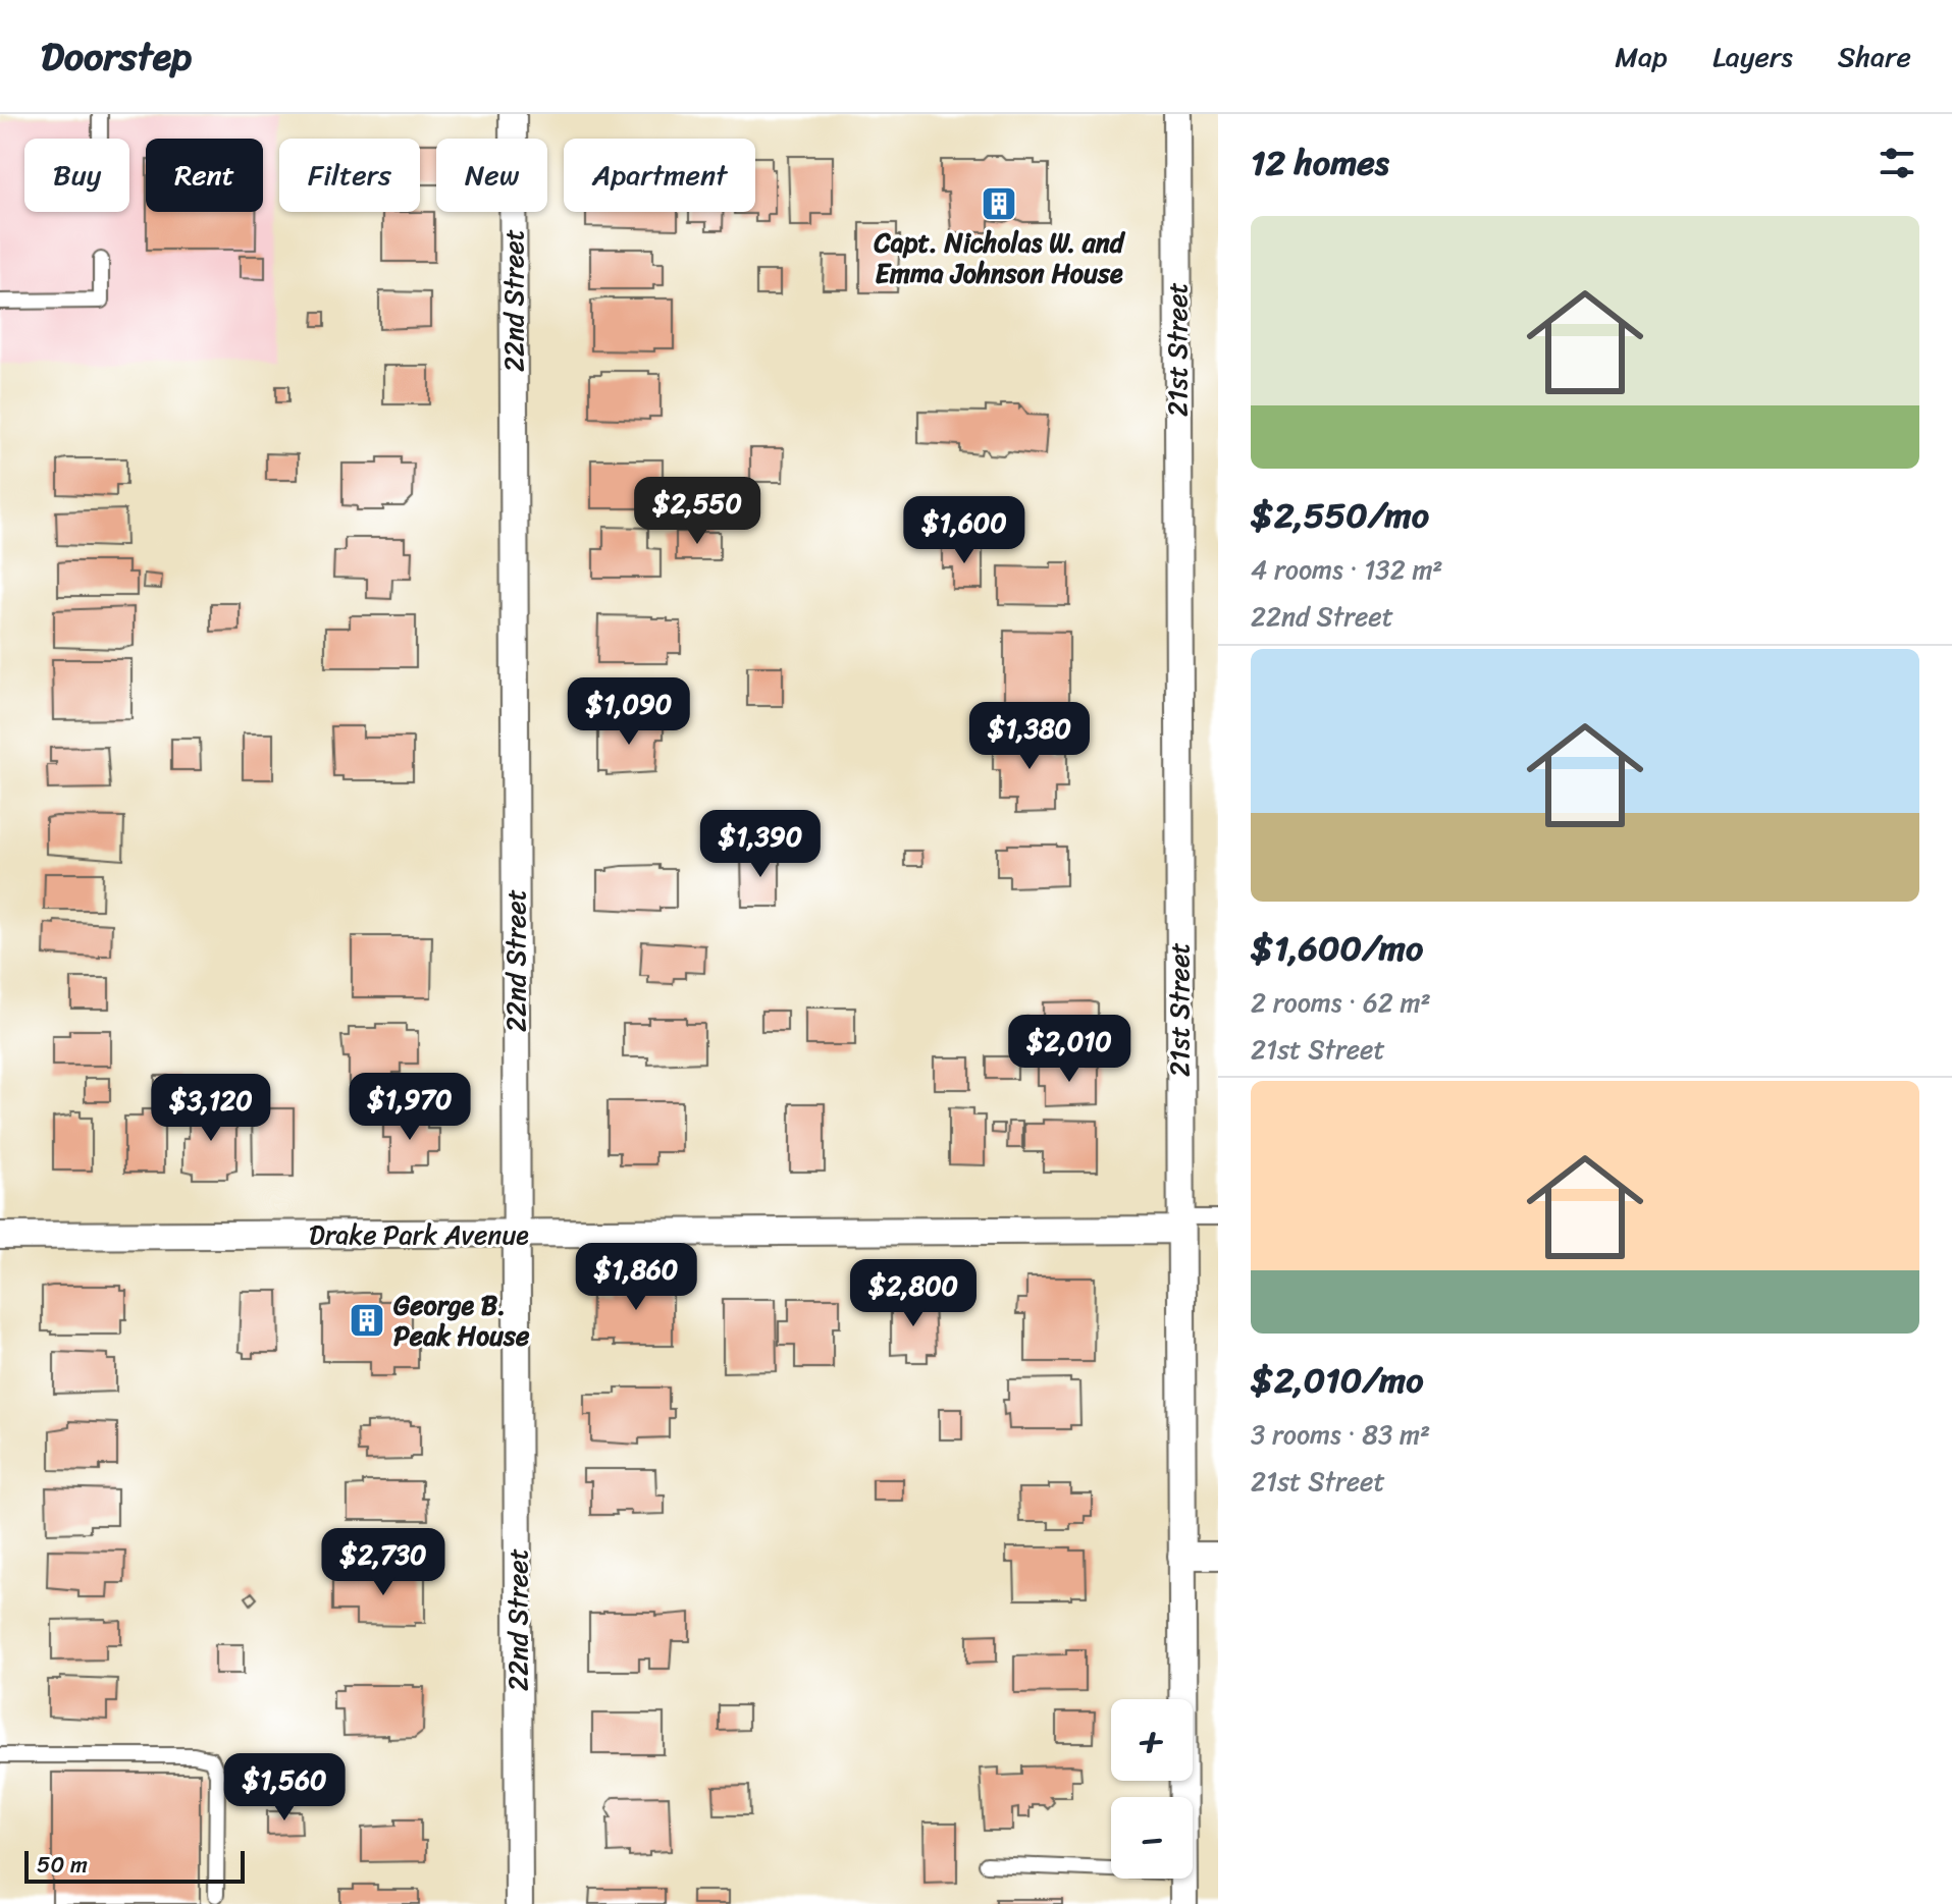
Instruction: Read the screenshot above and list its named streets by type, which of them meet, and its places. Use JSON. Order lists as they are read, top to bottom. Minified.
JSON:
{"streets":{"street":["22nd Street","21st Street","Drake Park Avenue"]},"crossings":[["22nd Street","Drake Park Avenue"],["21st Street","Drake Park Avenue"]],"places":{"building":["Capt. Nicholas W. and Emma Johnson House","George B. Peak House"]},"scale_bar":"50 m","page":{"header":"Doorstep","nav":["Map","Layers","Share"],"heading":"12 homes","chip":["Buy","Rent","Filters","New","Apartment"],"list":[{"name":"$2,550/mo","note":"4 rooms · 132 m² · 22nd Street"},{"name":"$1,600/mo","note":"2 rooms · 62 m² · 21st Street"},{"name":"$2,010/mo","note":"3 rooms · 83 m² · 21st Street"}],"price":["$2,550","$1,600","$1,090","$1,380","$1,390","$2,010","$1,970","$3,120","$1,860","$2,800","$2,730","$1,560"],"map_buttons":["+","−"],"scale":"50 m"}}
